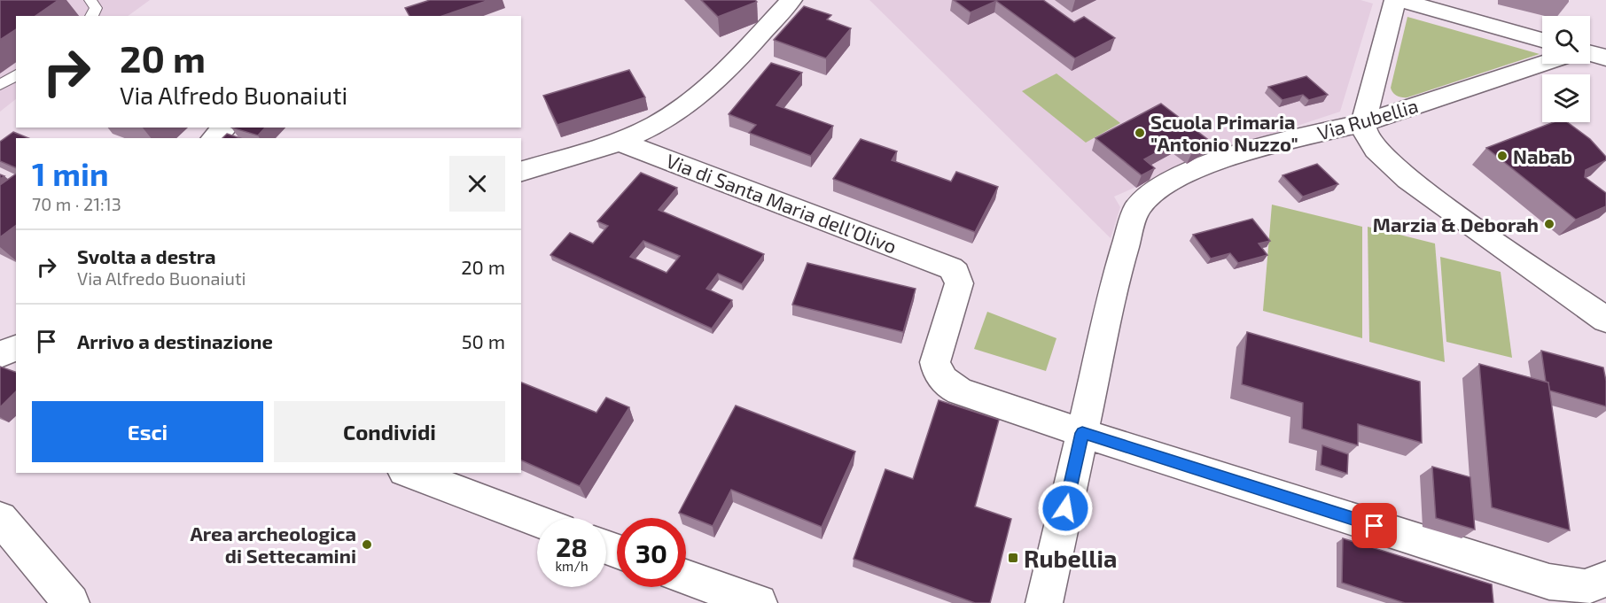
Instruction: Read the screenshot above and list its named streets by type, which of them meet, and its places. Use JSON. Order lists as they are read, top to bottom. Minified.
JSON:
{"streets":{"street":["Via Rubellia","Via di Santa Maria dell'Olivo"]},"crossings":[["Via Rubellia","Via di Santa Maria dell'Olivo"]],"places":{"other":["Scuola Primaria \"Antonio Nuzzo\"","Nabab","Marzia & Deborah","Area archeologica di Settecamini"],"transit":["Rubellia"]},"page":{"turn":["20 m","Via Alfredo Buonaiuti"],"heading":["1 min","70 m · 21:13"],"list":[{"name":"Svolta a destra","note":"Via Alfredo Buonaiuti","value":"20 m"},{"name":"Arrivo a destinazione","value":"50 m"}],"buttons":["Esci","Condividi"],"speed":"28 km/h","limit":"30"}}
